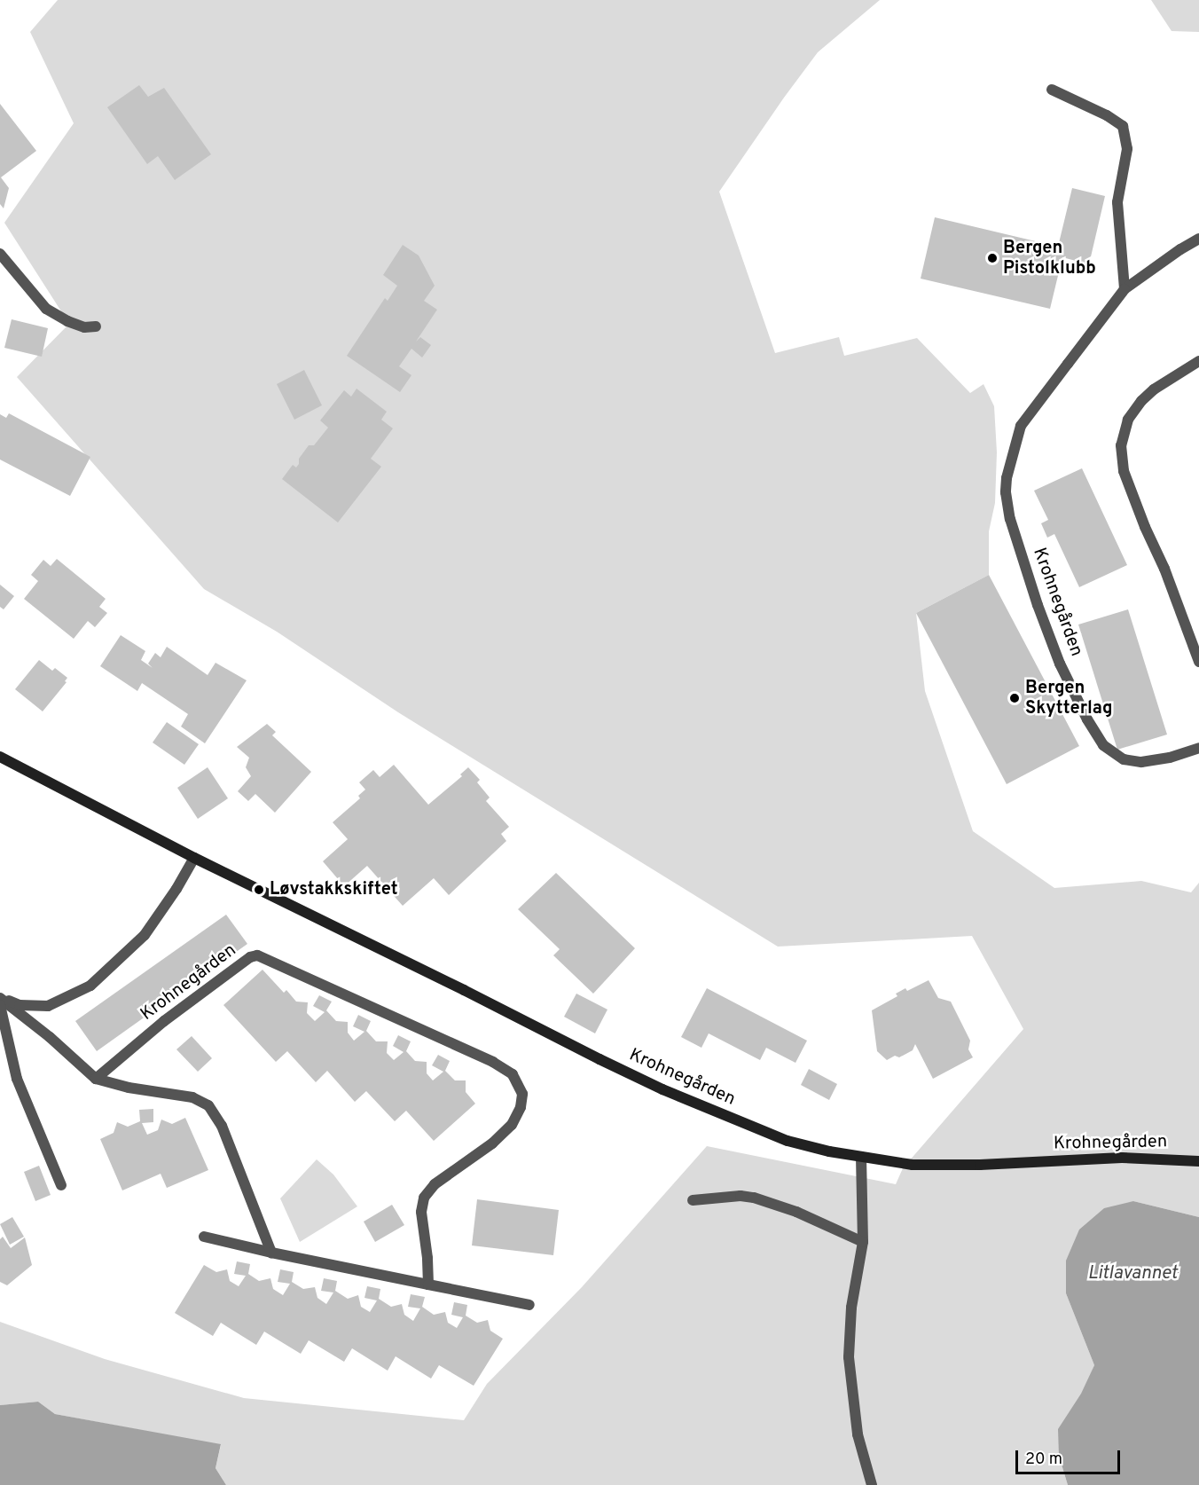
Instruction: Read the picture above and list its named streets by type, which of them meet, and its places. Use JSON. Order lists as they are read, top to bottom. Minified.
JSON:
{"streets":{"main road":["Krohnegården"]},"water":["Litlavannet"],"places":["Bergen Pistolklubb","Bergen Skytterlag","Løvstakkskiftet"],"scale_bar":"20 m"}
